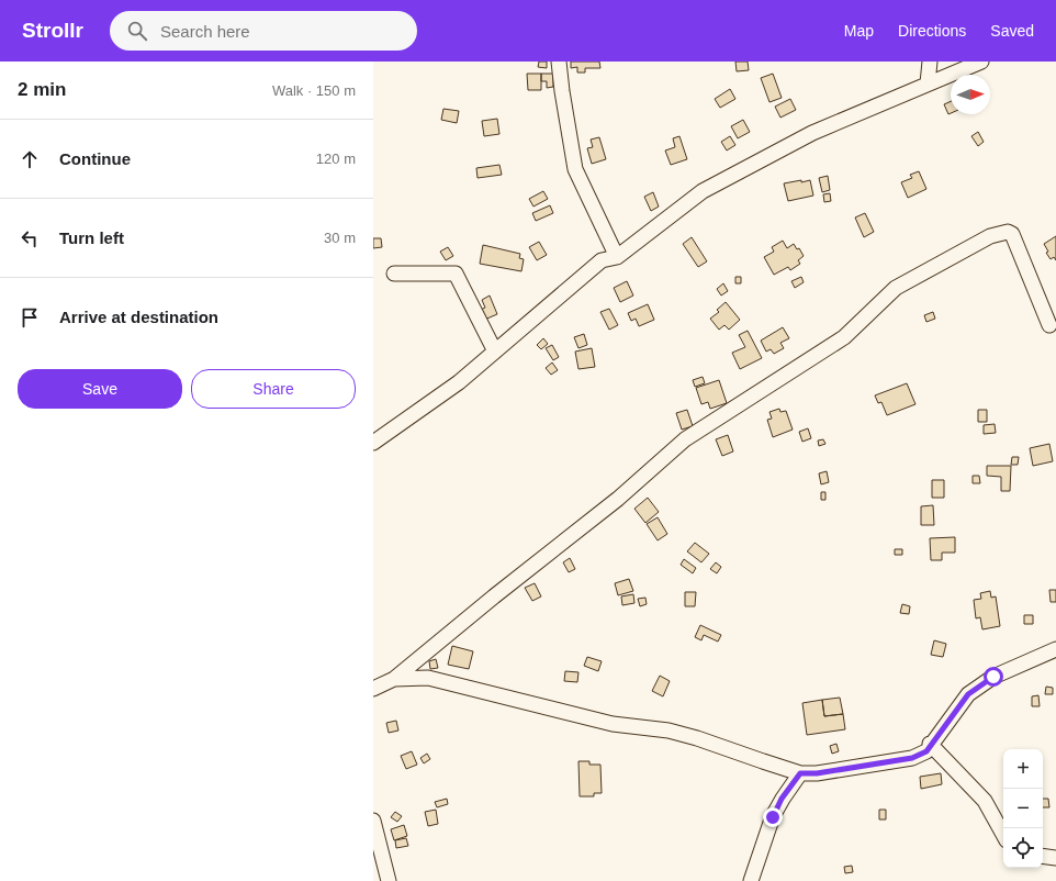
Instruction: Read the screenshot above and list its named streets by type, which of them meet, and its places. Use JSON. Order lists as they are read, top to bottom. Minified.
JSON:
{"north":"right","page":{"header":"Strollr","search":"Search here","nav":["Map","Directions","Saved"],"heading":["2 min","Walk · 150 m"],"list":[["Continue","120 m"],["Turn left","30 m"],"Arrive at destination"],"buttons":["Save","Share"],"map_buttons":["+","−"]}}
